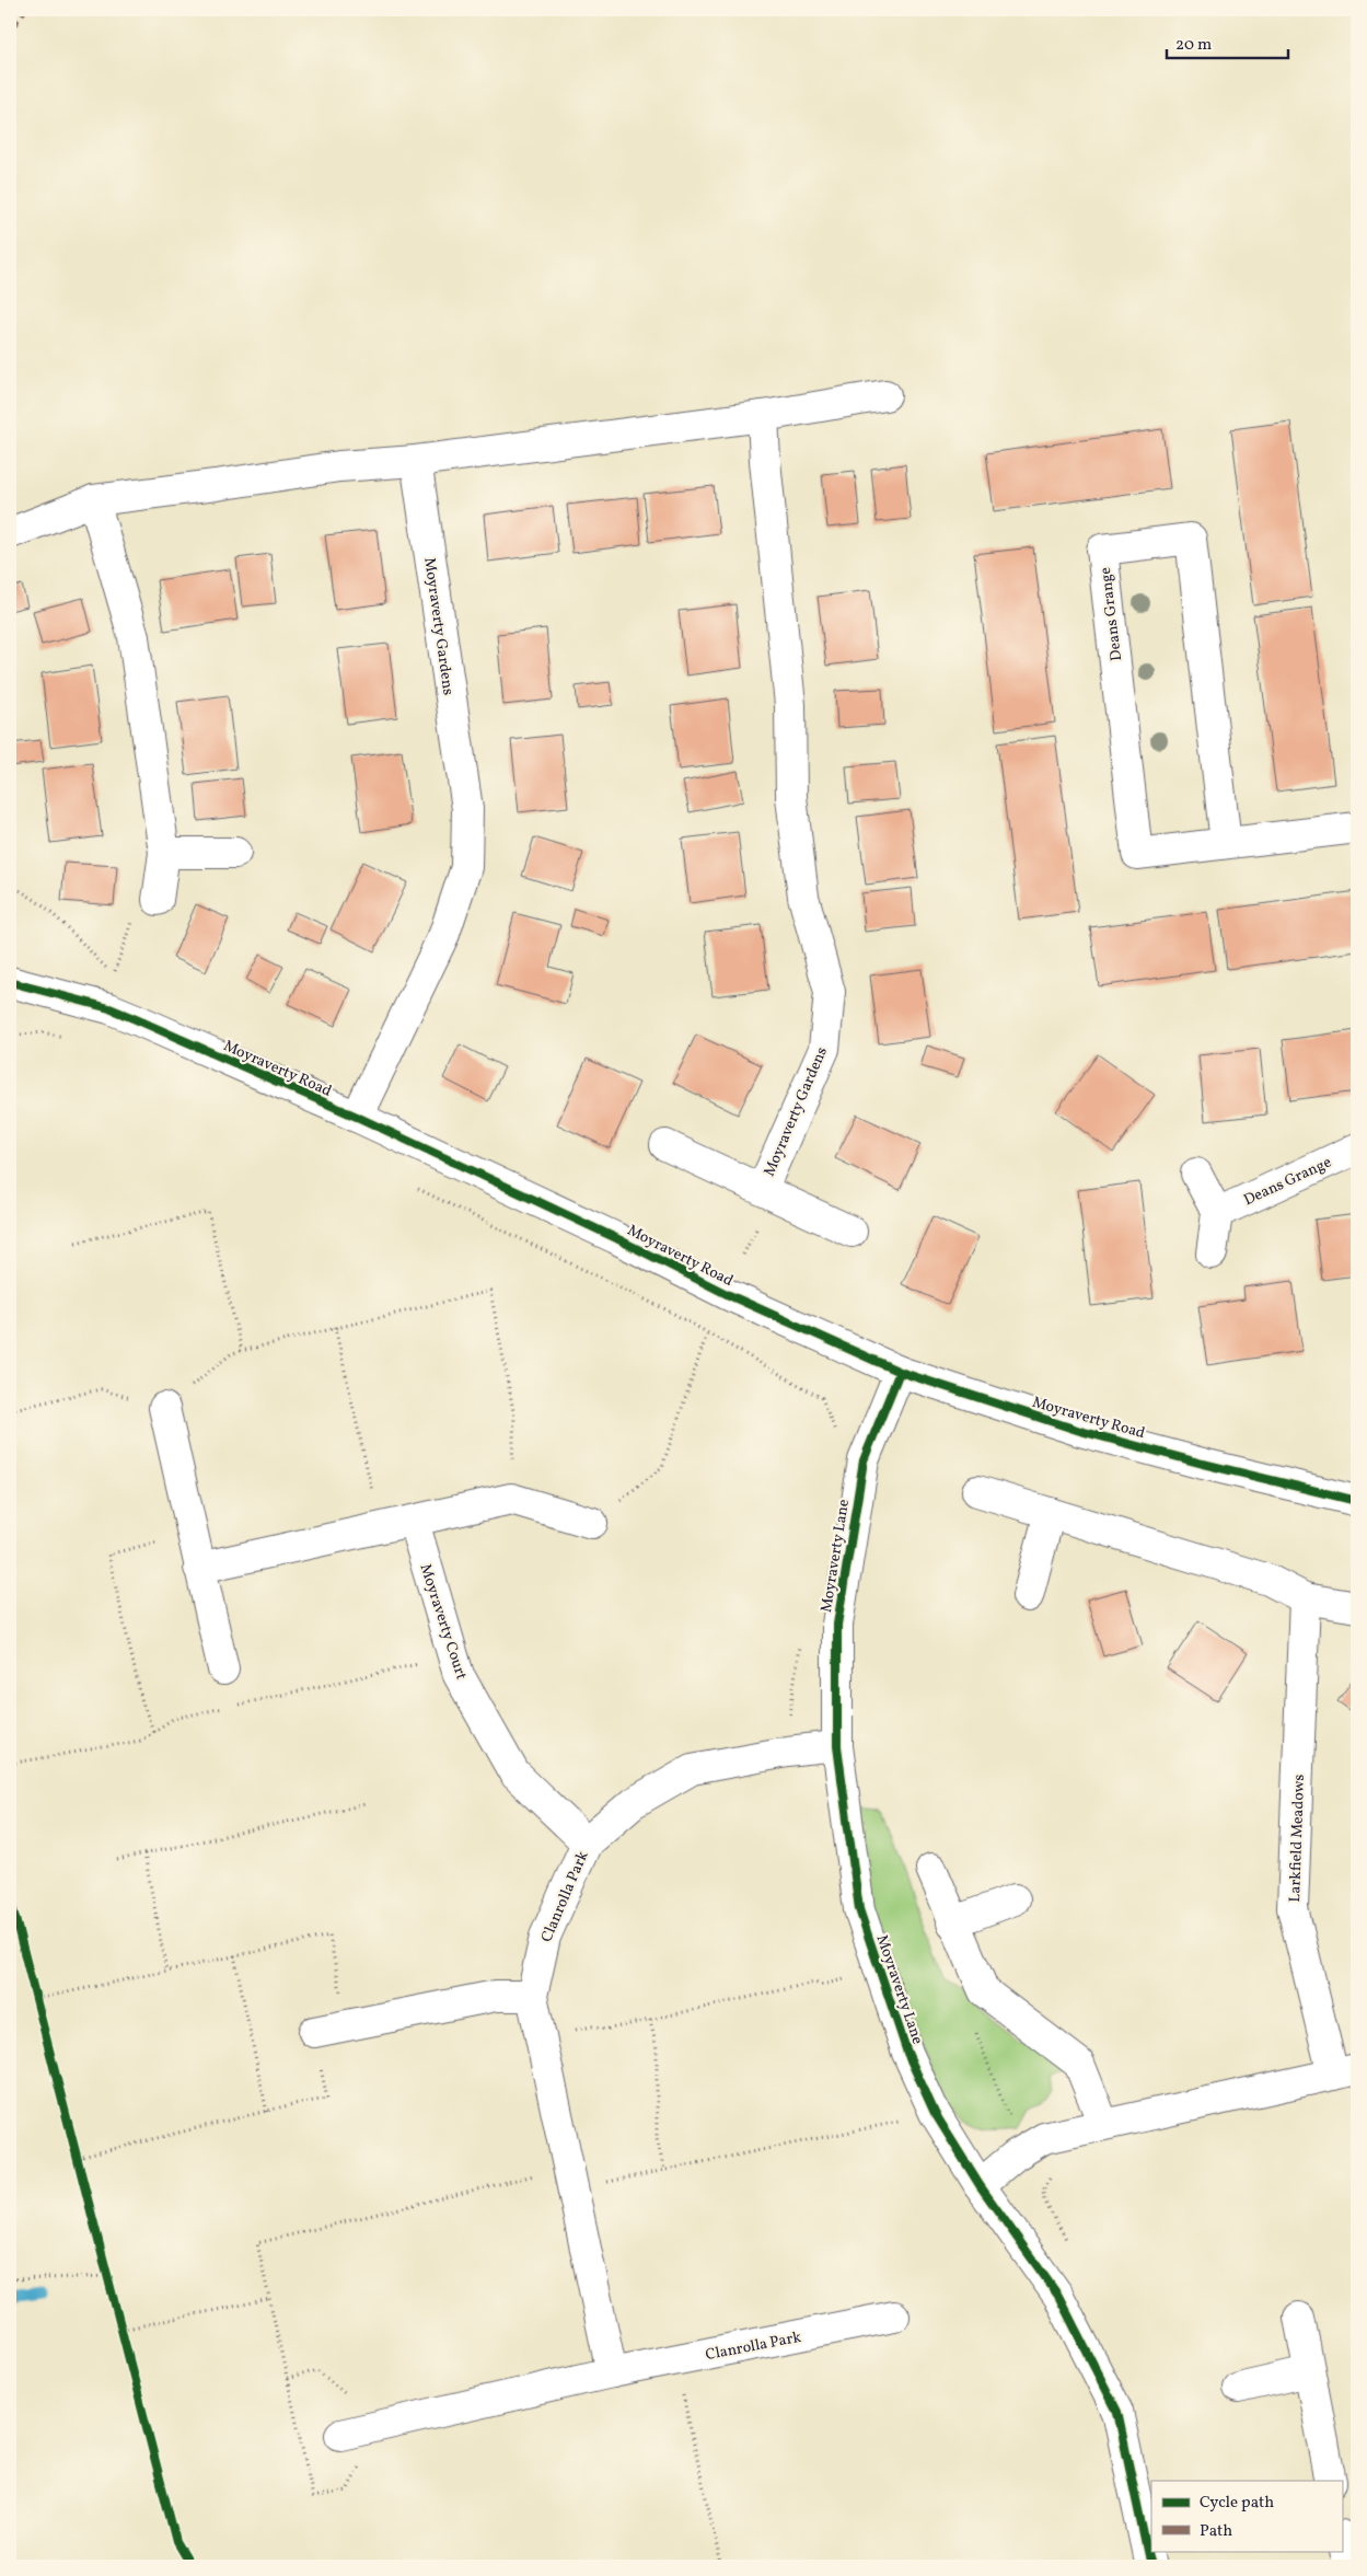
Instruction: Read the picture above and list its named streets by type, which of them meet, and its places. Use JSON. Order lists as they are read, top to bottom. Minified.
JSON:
{"streets":{"street":["Deans Grange","Moyraverty Gardens","Moyraverty Road","Moyraverty Lane","Moyraverty Court","Larkfield Meadows","Clanrolla Park"]},"crossings":[["Moyraverty Gardens","Moyraverty Road"],["Moyraverty Road","Moyraverty Lane"],["Moyraverty Lane","Larkfield Meadows"],["Moyraverty Lane","Clanrolla Park"],["Moyraverty Court","Clanrolla Park"]],"legend":["Cycle path","Path"],"scale_bar":"20 m"}
